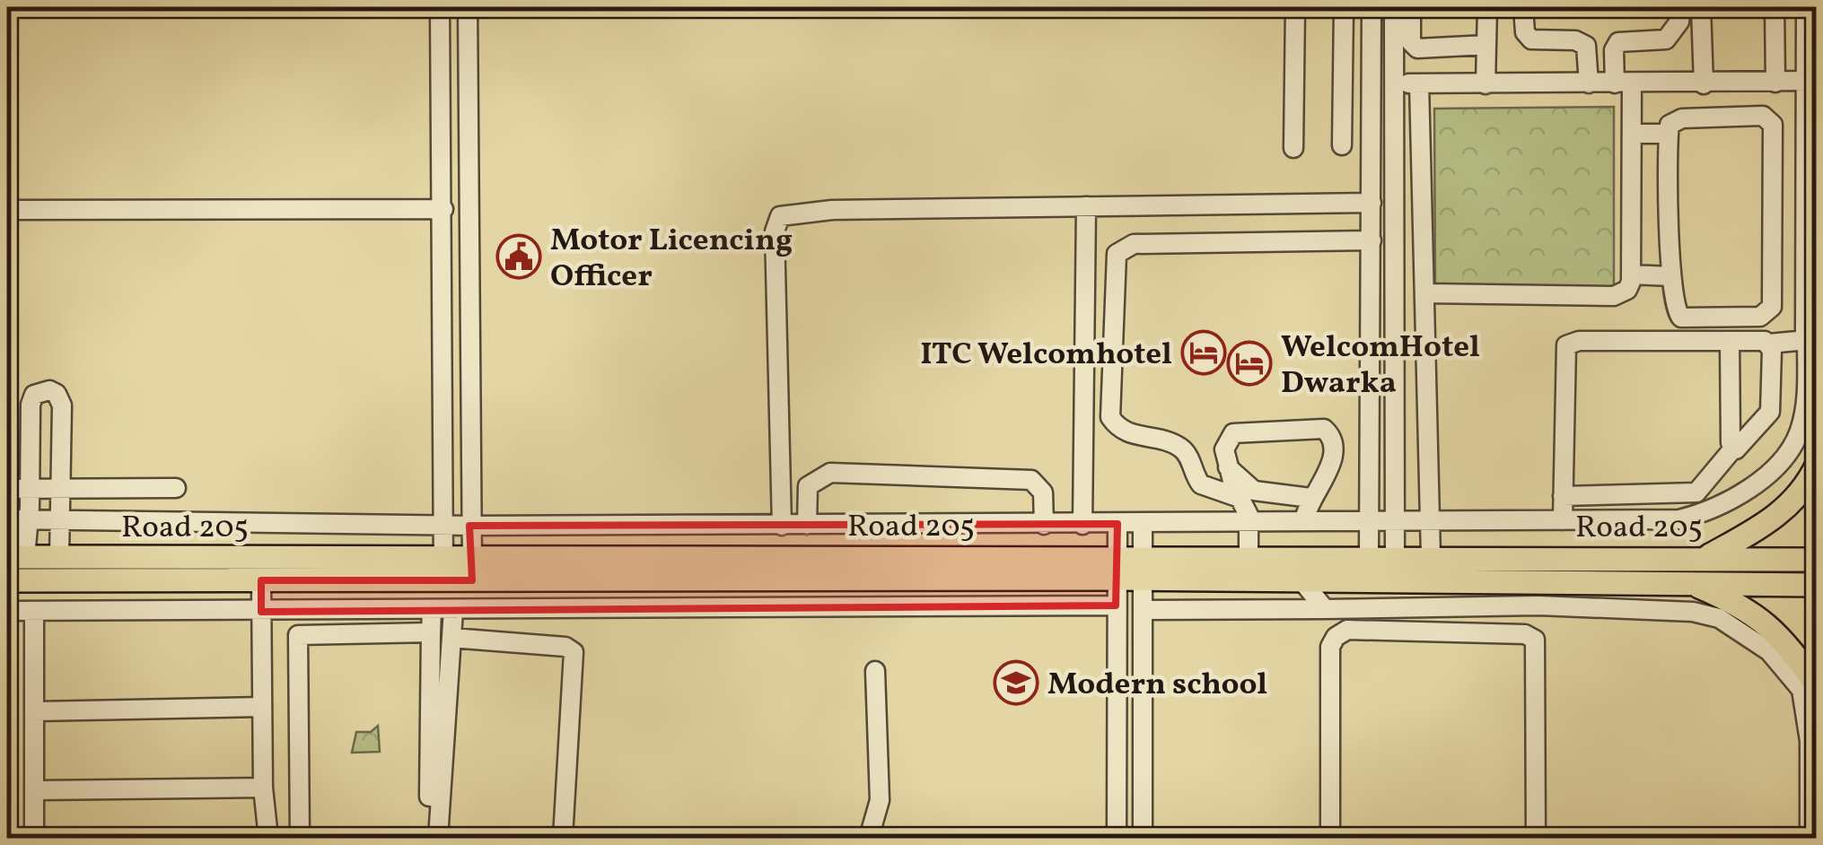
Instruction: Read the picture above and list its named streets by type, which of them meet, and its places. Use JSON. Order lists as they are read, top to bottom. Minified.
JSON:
{"streets":{"main road":["Road 205"]},"places":{"public building":["Motor Licencing Officer"],"hotel":["ITC Welcomhotel","WelcomHotel Dwarka"],"school or university":["Modern school"]}}
